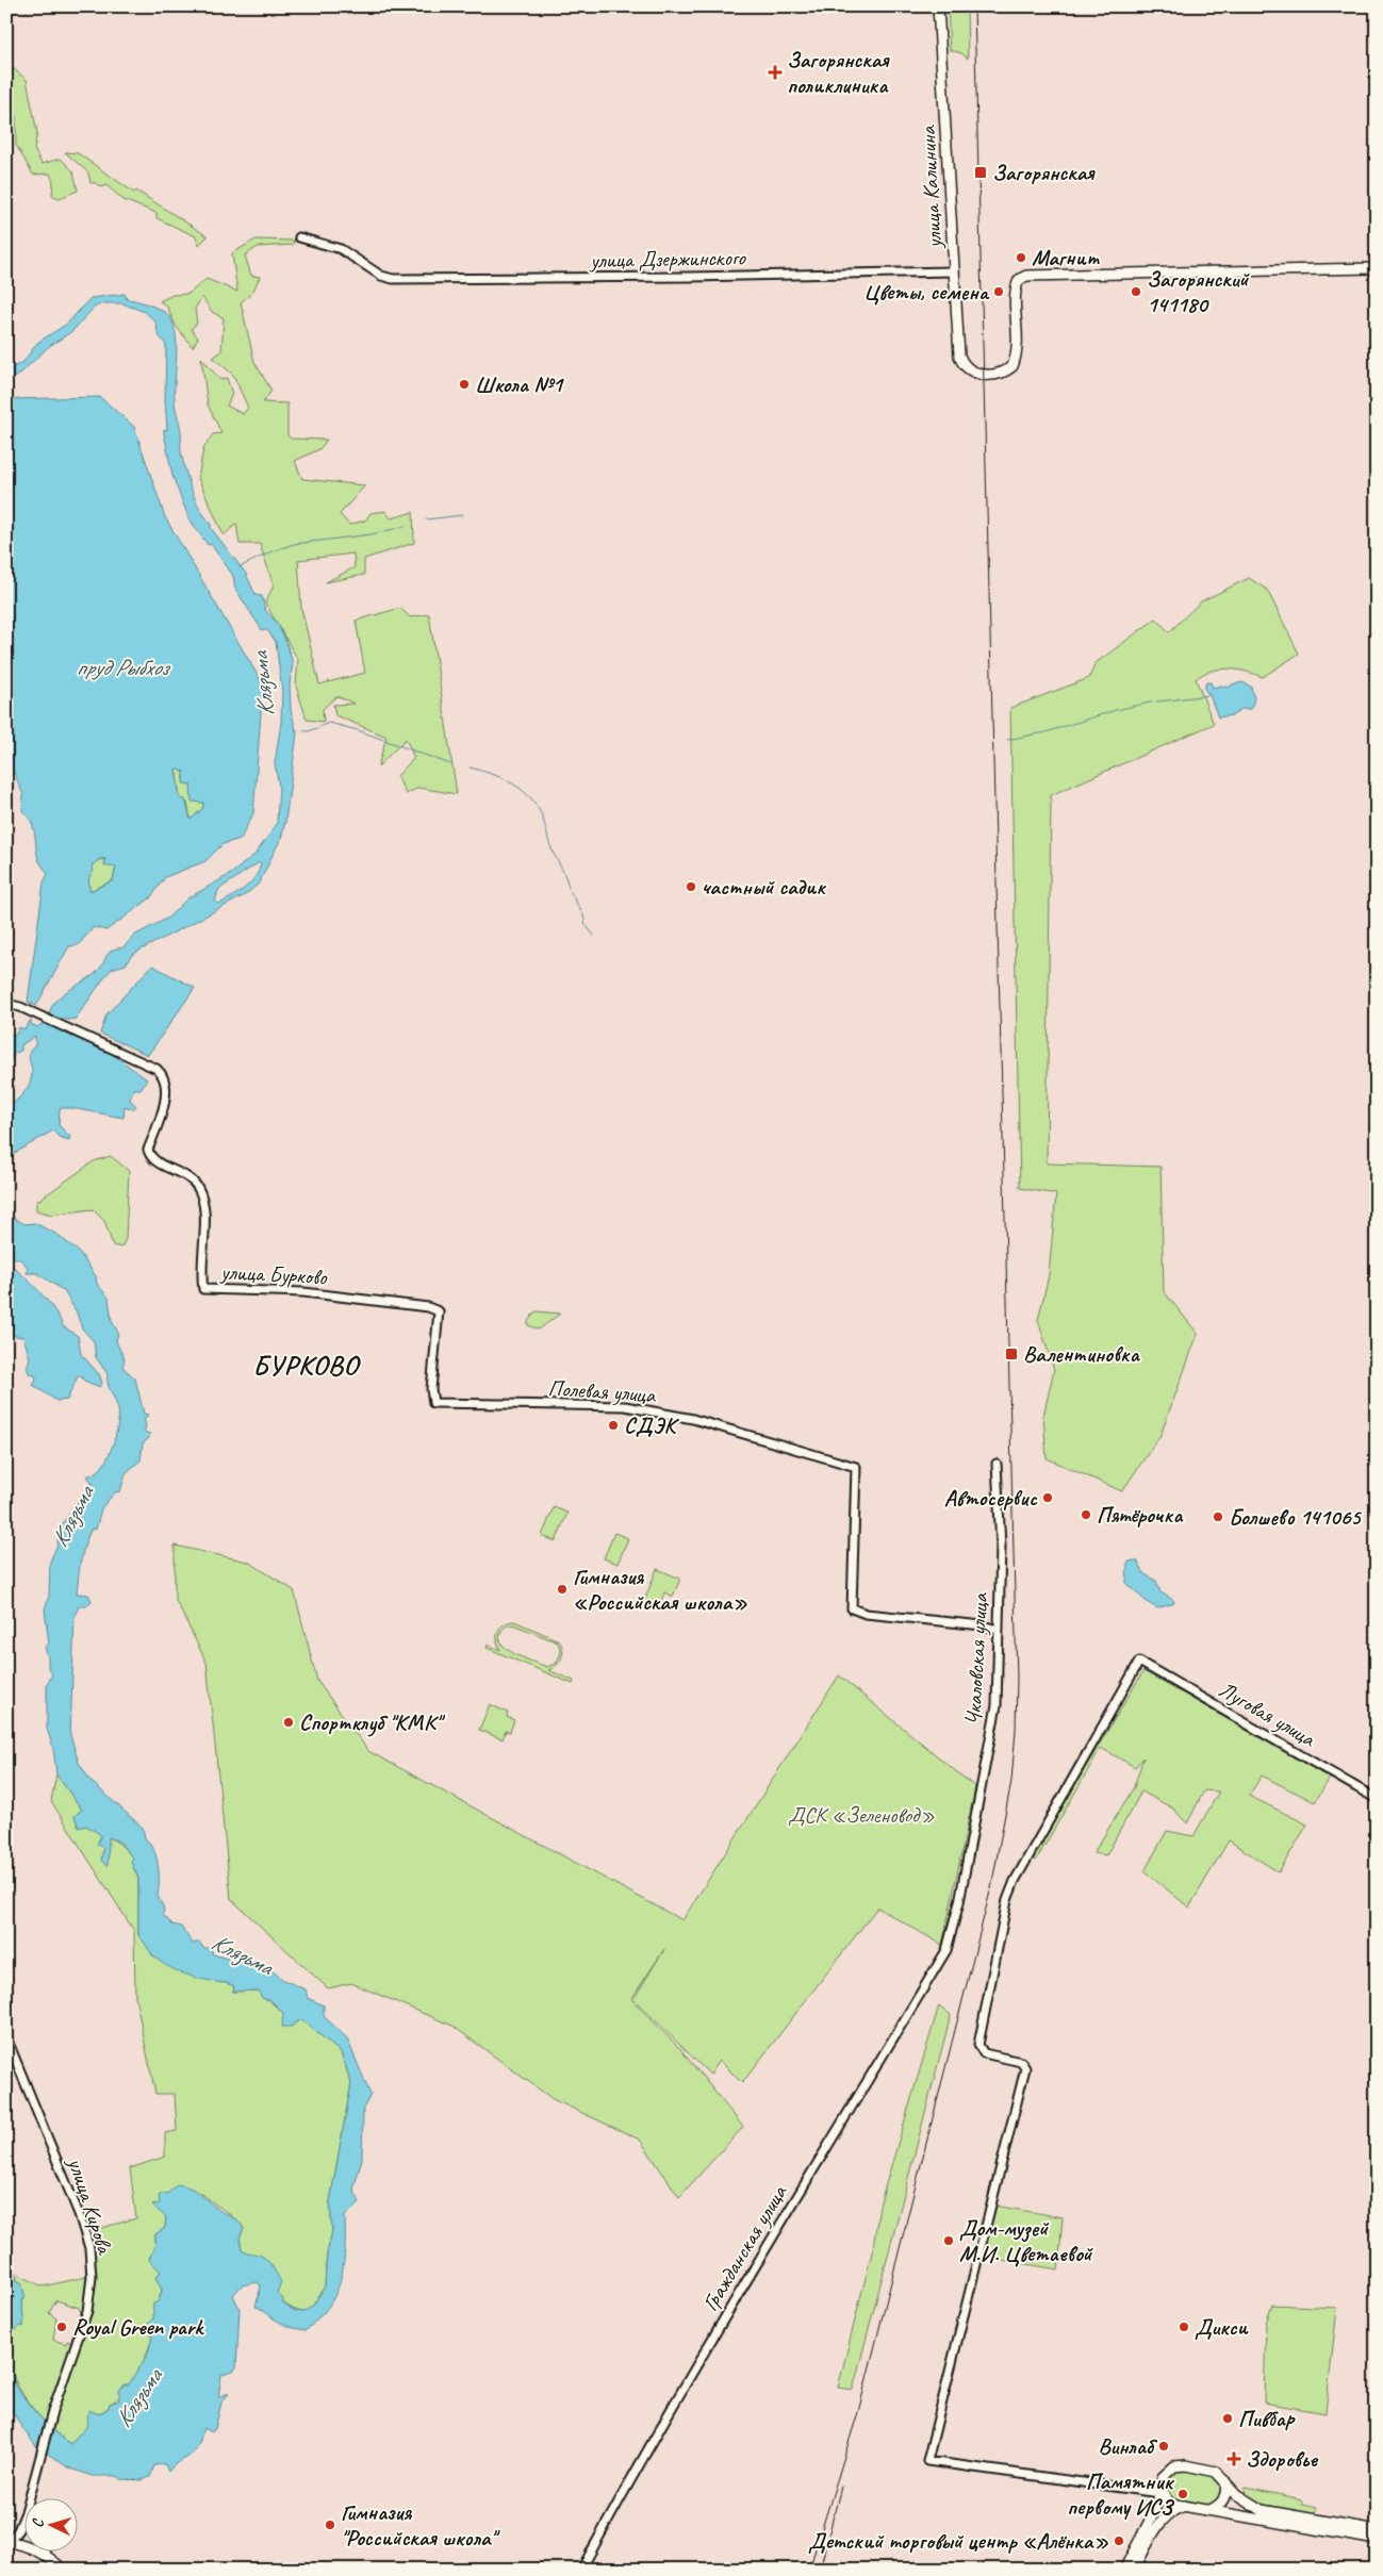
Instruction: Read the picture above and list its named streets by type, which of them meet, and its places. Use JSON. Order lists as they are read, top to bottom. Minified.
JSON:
{"streets":{"main road":["улица Калинина"],"street":["улица Дзержинского","улица Бурково","Полевая улица","Чкаловская улица","Луговая улица","улица Кирова","Гражданская улица"]},"crossings":[["улица Калинина","улица Дзержинского"],["улица Бурково","Полевая улица"],["Полевая улица","Чкаловская улица"],["Чкаловская улица","Гражданская улица"]],"districts":["БУРКОВО"],"water":["пруд Рыбхоз","Клязьма"],"parks":["ДСК «Зеленовод»"],"places":{"health":["Загорянская поликлиника","Здоровье"],"transit":["Загорянская","Валентиновка"],"other":["Магнит","Цветы, семена","Загорянский 141180","Школа №1","частный садик","СДЭК","Автосервис","Пятёрочка","Болшево 141065","Гимназия «Российская школа»","Спортклуб \"КМК\"","Дом-музей М.И. Цветаевой","Royal Green park","Дикси","Пивбар","Винлаб","Памятник первому ИСЗ","Гимназия \"Российская школа\"","Детский торговый центр «Алёнка»"]},"north":"left"}
